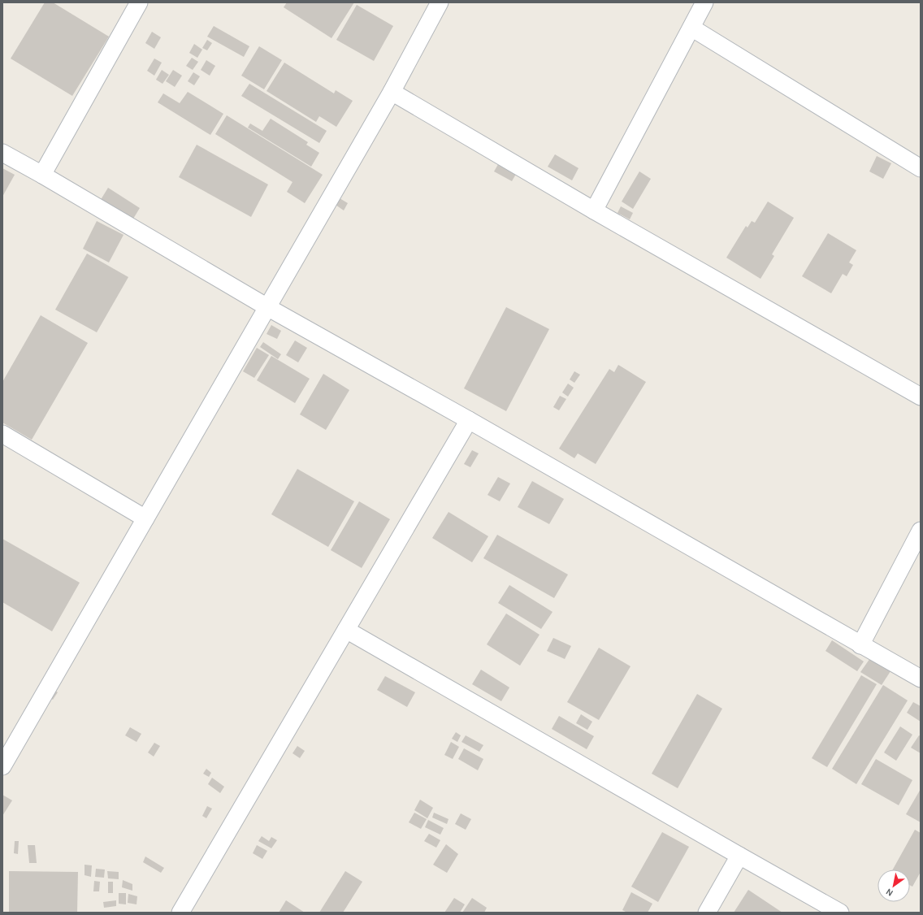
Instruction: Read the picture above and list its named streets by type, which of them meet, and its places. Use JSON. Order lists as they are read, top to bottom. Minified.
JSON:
{"north":"bottom left"}
